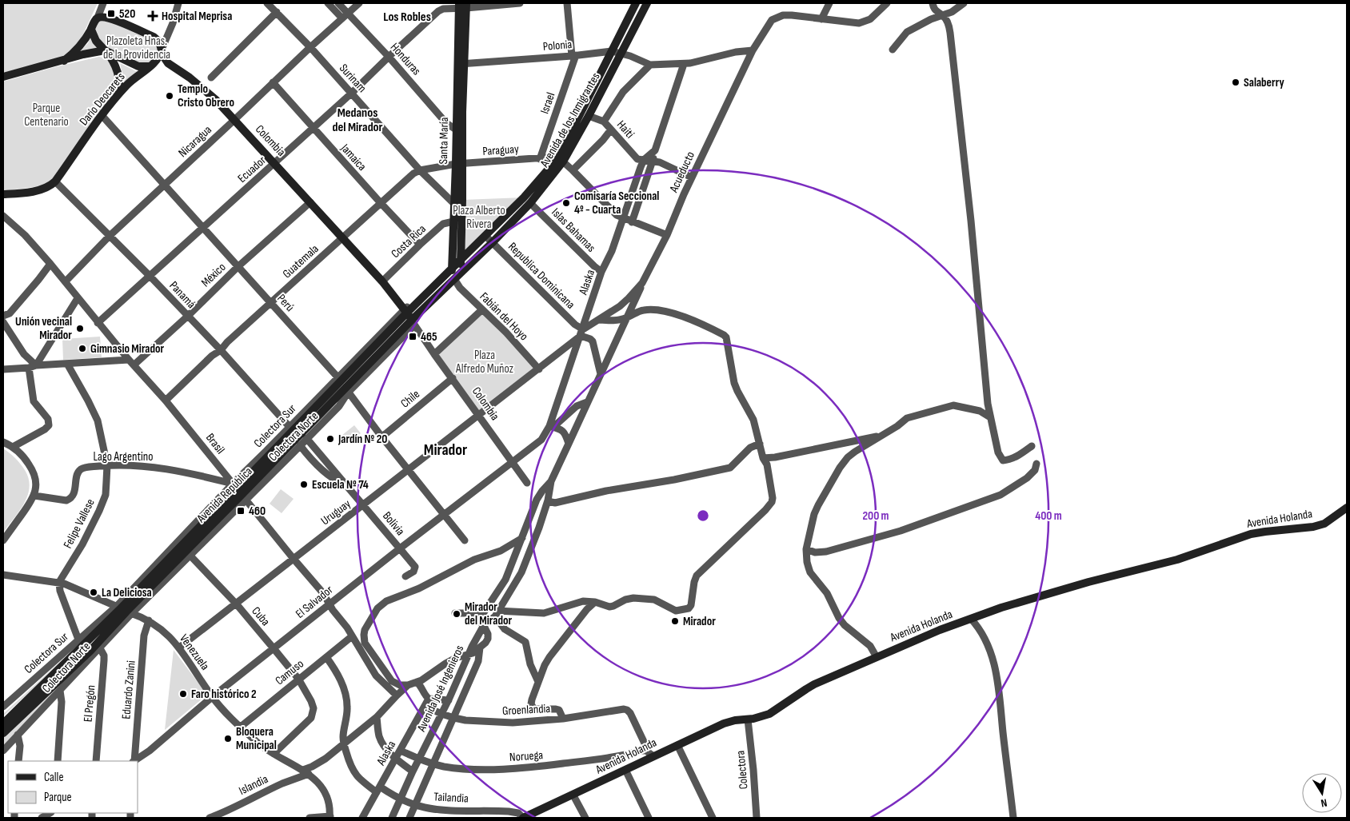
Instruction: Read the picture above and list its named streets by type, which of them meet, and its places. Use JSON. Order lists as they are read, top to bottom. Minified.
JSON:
{"streets":{"street":["Polonia","Honduras","Surinam","Darío Deocarets","Israel","Avenida de los Inmigrantes","Haití","Colombia","Santa María","Nicaragua","Paraguay","Jamaica","Ecuador","Acueducto","Islas Bahamas","Costa Rica","Guatemala","México","Republica Dominicana","Alaska","Panamá","Perú","Fabián del Hoyo","Chile","Colectora Sur","Colectora Norte","Brasil","Lago Argentino","Avenida República","Uruguay","Avenida Holanda","Felipe Vallese","Bolivia","El Salvador","Cuba","Venezuela","Camuso","Avenida José Ingenieros","Eduardo Zanini","El Pregón","Groenlandia","Noruega","Colectora","Islandia","Tailandia"]},"crossings":[["Polonia","Israel"],["Polonia","Avenida de los Inmigrantes"],["Polonia","Santa María"],["Honduras","Santa María"],["Honduras","Nicaragua"],["Honduras","Ecuador"],["Surinam","Santa María"],["Surinam","Nicaragua"],["Surinam","Ecuador"],["Surinam","Guatemala"],["Darío Deocarets","Colombia"],["Darío Deocarets","Panamá"],["Darío Deocarets","Perú"],["Israel","Paraguay"],["Avenida de los Inmigrantes","Haití"],["Avenida de los Inmigrantes","Santa María"],["Avenida de los Inmigrantes","Paraguay"],["Avenida de los Inmigrantes","Islas Bahamas"],["Avenida de los Inmigrantes","Republica Dominicana"],["Avenida de los Inmigrantes","Avenida República"],["Haití","Alaska"],["Colombia","Nicaragua"],["Colombia","Ecuador"],["Colombia","Costa Rica"],["Colombia","Guatemala"],["Colombia","México"],["Colombia","Chile"],["Colombia","Colectora Norte"],["Colombia","Avenida República"],["Colombia","Uruguay"],["Colombia","El Salvador"],["Santa María","Paraguay"],["Santa María","Ecuador"],["Santa María","Costa Rica"],["Santa María","Guatemala"],["Santa María","Fabián del Hoyo"],["Santa María","Avenida República"],["Nicaragua","Jamaica"],["Nicaragua","Panamá"],["Nicaragua","Perú"],["Nicaragua","Brasil"],["Paraguay","Guatemala"],["Jamaica","Ecuador"],["Jamaica","Costa Rica"],["Jamaica","Guatemala"],["Ecuador","Panamá"],["Ecuador","Perú"],["Ecuador","Brasil"],["Acueducto","Republica Dominicana"],["Acueducto","Alaska"],["Acueducto","Uruguay"],["Acueducto","Avenida José Ingenieros"],["Islas Bahamas","Alaska"],["Guatemala","Panamá"],["Guatemala","Perú"],["Guatemala","Brasil"],["México","Panamá"],["México","Perú"],["México","Brasil"],["Republica Dominicana","Alaska"],["Republica Dominicana","Uruguay"],["Republica Dominicana","Avenida José Ingenieros"],["Alaska","Uruguay"],["Alaska","El Salvador"],["Alaska","Groenlandia"],["Alaska","Noruega"],["Alaska","Tailandia"],["Panamá","Colectora Sur"],["Perú","Chile"],["Perú","Colectora Sur"],["Perú","Colectora Norte"],["Perú","Avenida República"],["Perú","Uruguay"],["Perú","El Salvador"],["Fabián del Hoyo","Avenida República"],["Fabián del Hoyo","Uruguay"],["Colectora Sur","Colectora Norte"],["Colectora Sur","Brasil"],["Colectora Sur","Lago Argentino"],["Colectora Sur","Avenida República"],["Colectora Sur","Venezuela"],["Colectora Norte","Brasil"],["Colectora Norte","Lago Argentino"],["Colectora Norte","Avenida República"],["Colectora Norte","Bolivia"],["Colectora Norte","Venezuela"],["Colectora Norte","El Pregón"],["Brasil","Lago Argentino"],["Brasil","Avenida República"],["Brasil","Uruguay"],["Brasil","El Salvador"],["Brasil","Camuso"],["Brasil","Islandia"],["Lago Argentino","Avenida República"],["Lago Argentino","Felipe Vallese"],["Avenida República","Cuba"],["Avenida República","Venezuela"],["Uruguay","Bolivia"],["Uruguay","Cuba"],["Uruguay","Venezuela"],["Avenida Holanda","Colectora"],["Avenida Holanda","Tailandia"],["Felipe Vallese","Venezuela"],["Bolivia","El Salvador"],["El Salvador","Cuba"],["El Salvador","Venezuela"],["Cuba","Venezuela"],["Cuba","Camuso"],["Venezuela","Camuso"],["Venezuela","Eduardo Zanini"],["Venezuela","Islandia"],["Camuso","Tailandia"],["Avenida José Ingenieros","Groenlandia"],["Avenida José Ingenieros","Noruega"],["Avenida José Ingenieros","Islandia"],["Avenida José Ingenieros","Tailandia"],["Groenlandia","Noruega"],["Islandia","Tailandia"]],"districts":["Los Robles","Medanos del Mirador","Mirador"],"parks":["Plazoleta Hnas. de la Providencia","Parque Centenario","Plaza Alberto Rivera","Plaza Alfredo Muñoz"],"places":{"transit":["520","465","460"],"health":["Hospital Meprisa"],"other":["Salaberry","Templo Cristo Obrero","Comisaría Seccional 4º - Cuarta","Unión vecinal Mirador","Gimnasio Mirador","Jardín Nº 20","Escuela Nº 74","La Deliciosa","Mirador del Mirador","Mirador","Faro histórico 2","Bloquera Municipal"]},"legend":["Calle","Parque"],"north":"bottom","rings":["200 m","400 m"]}
